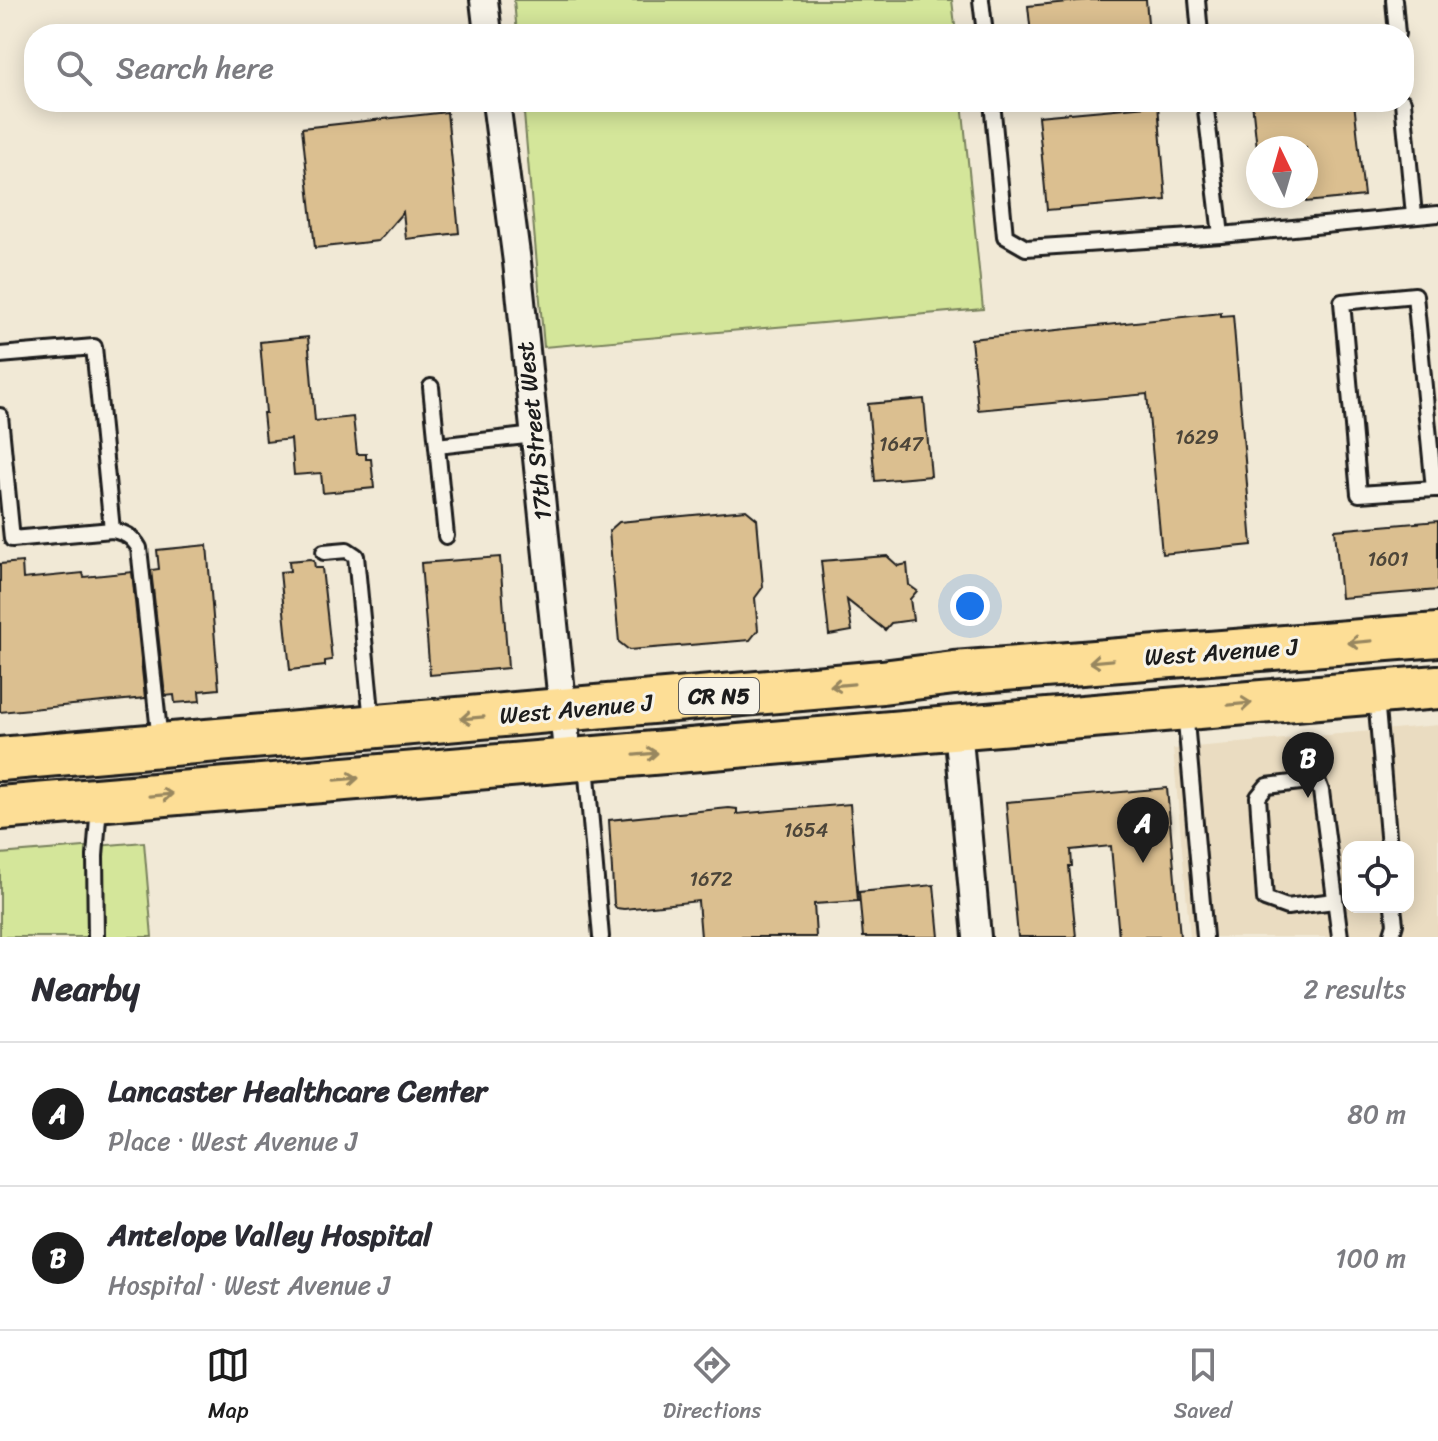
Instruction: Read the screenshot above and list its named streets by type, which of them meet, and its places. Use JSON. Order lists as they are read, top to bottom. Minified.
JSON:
{"streets":{"main road":["West Avenue J","CR N5"],"street":["17th Street West"]},"crossings":[["17th Street West","West Avenue J"],["17th Street West","CR N5"]],"house_numbers":["1629","1647","1601","1654","1672"],"north":"top","page":{"search":"Search here","pins":["B","A"],"heading":["Nearby","2 results"],"list":[{"mark":"A","name":"Lancaster Healthcare Center","note":"Place · West Avenue J","value":"80 m"},{"mark":"B","name":"Antelope Valley Hospital","note":"Hospital · West Avenue J","value":"100 m"}],"nav":["Map","Directions","Saved"]}}
